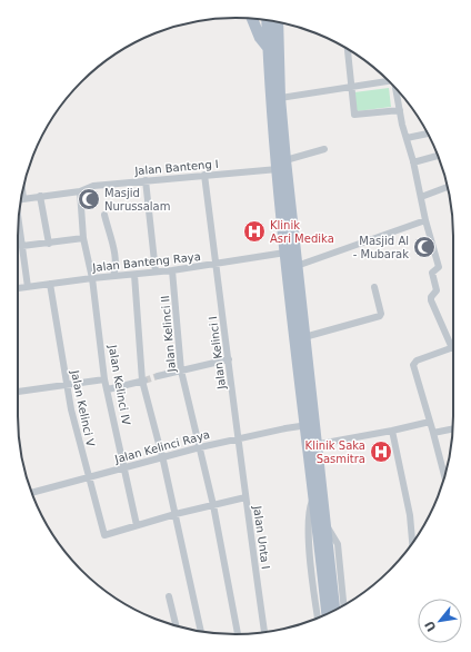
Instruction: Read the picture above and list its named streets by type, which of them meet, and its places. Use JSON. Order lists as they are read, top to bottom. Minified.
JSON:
{"streets":{"street":["Jalan Banteng I","Jalan Banteng Raya","Jalan Kelinci II","Jalan Kelinci I","Jalan Kelinci IV","Jalan Kelinci V","Jalan Kelinci Raya","Jalan Unta I"]},"crossings":[["Jalan Banteng I","Jalan Kelinci I"],["Jalan Banteng I","Jalan Kelinci IV"],["Jalan Banteng Raya","Jalan Kelinci II"],["Jalan Banteng Raya","Jalan Kelinci I"],["Jalan Banteng Raya","Jalan Kelinci IV"],["Jalan Banteng Raya","Jalan Kelinci V"],["Jalan Kelinci II","Jalan Kelinci Raya"],["Jalan Kelinci I","Jalan Kelinci Raya"],["Jalan Kelinci I","Jalan Unta I"],["Jalan Kelinci IV","Jalan Kelinci V"],["Jalan Kelinci IV","Jalan Kelinci Raya"],["Jalan Kelinci V","Jalan Kelinci Raya"],["Jalan Kelinci Raya","Jalan Unta I"]],"places":{"mosque":["Masjid Nurussalam","Masjid Al - Mubarak"],"hospital":["Klinik Asri Medika","Klinik Saka Sasmitra"]},"north":"bottom left"}
